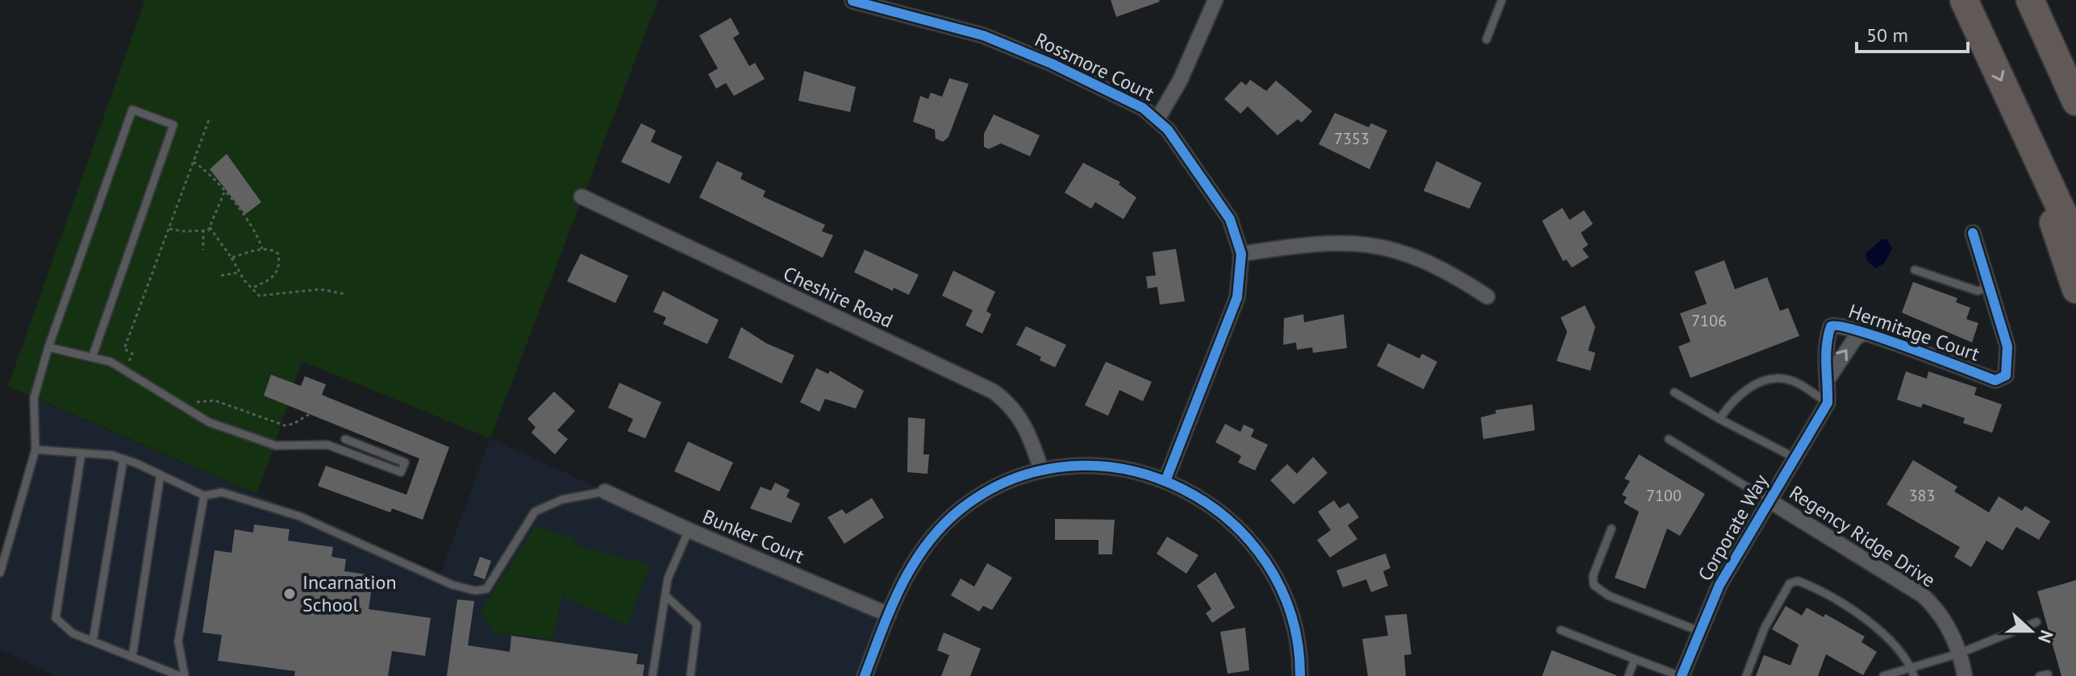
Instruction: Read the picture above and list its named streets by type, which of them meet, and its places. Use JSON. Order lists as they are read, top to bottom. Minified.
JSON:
{"streets":{"street":["Rossmore Court","Cheshire Road","Hermitage Court","Corporate Way","Bunker Court","Regency Ridge Drive"]},"crossings":[["Corporate Way","Regency Ridge Drive"]],"places":["Incarnation School"],"house_numbers":["7353","7106","7100","383"],"scale_bar":"50 m","north":"right"}
